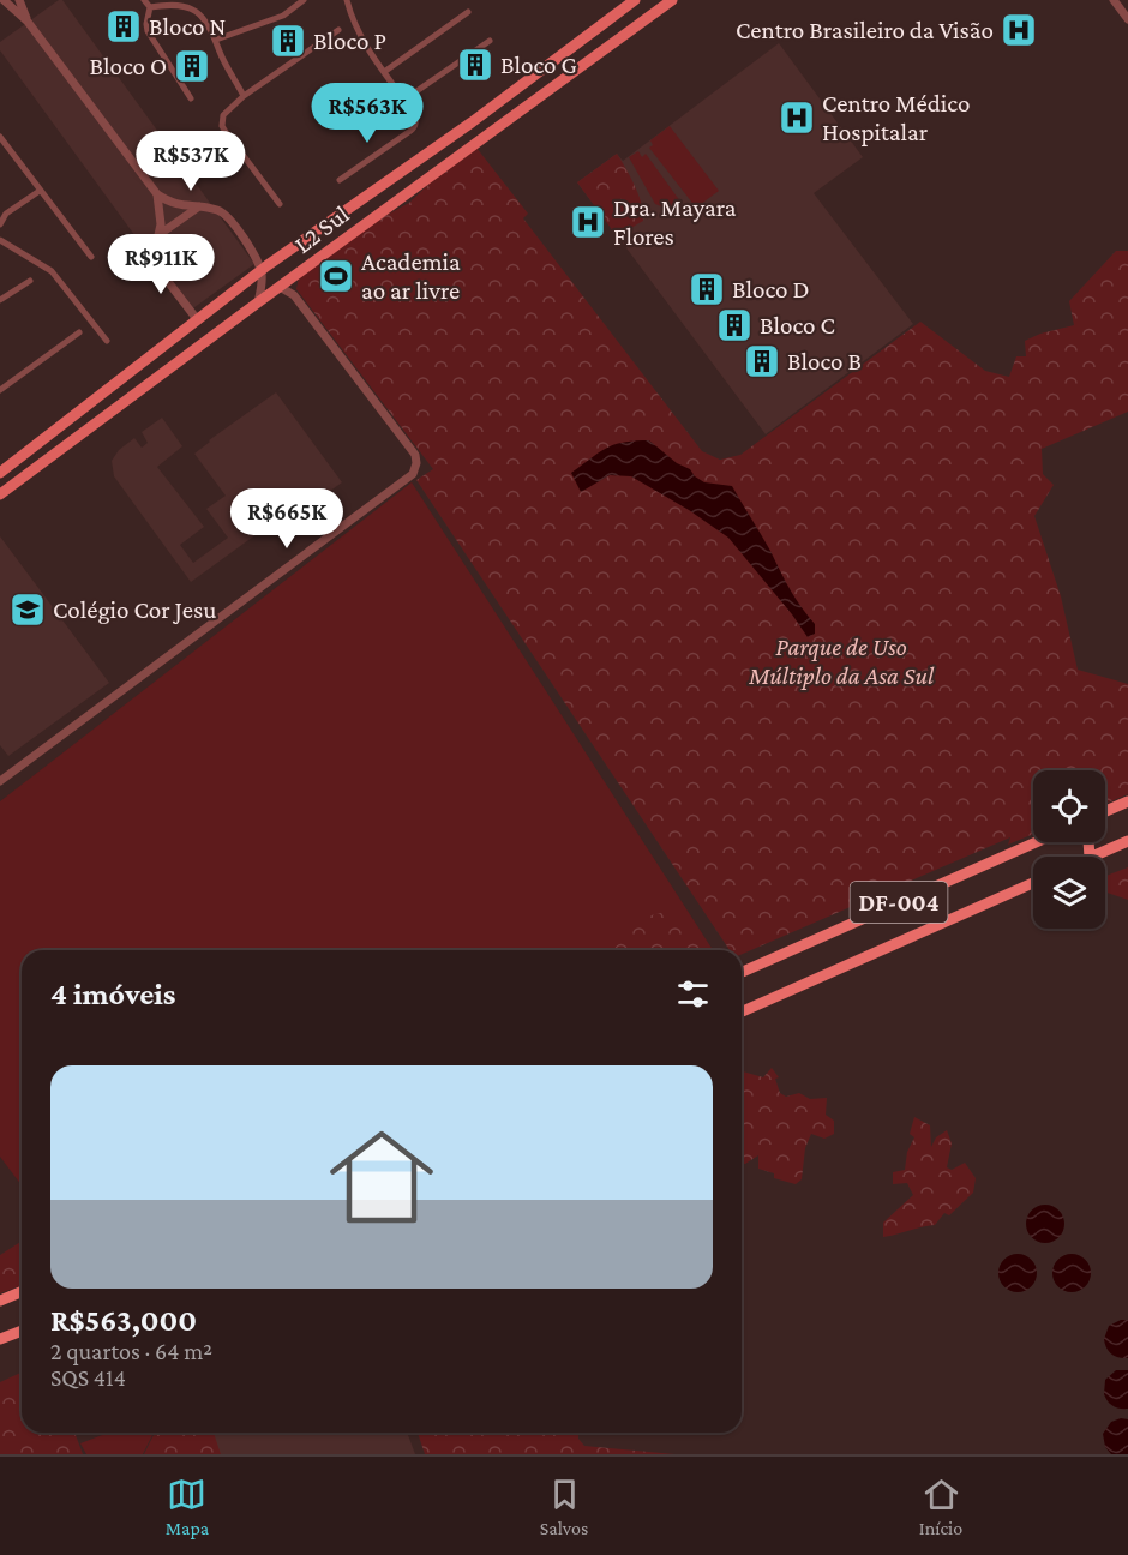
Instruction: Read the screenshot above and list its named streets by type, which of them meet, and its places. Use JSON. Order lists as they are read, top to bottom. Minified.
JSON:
{"streets":{"highway":["DF-004"],"main road":["L2 Sul"]},"parks":["Parque de Uso Múltiplo da Asa Sul"],"places":{"building":["Bloco N","Bloco P","Bloco G","Bloco O","Bloco D","Bloco C","Bloco B"],"hospital":["Centro Brasileiro da Visão","Centro Médico Hospitalar","Dra. Mayara Flores"],"sports":["Academia ao ar livre"],"school or university":["Colégio Cor Jesu"]},"page":{"price":["R$563K","R$537K","R$911K","R$665K"],"heading":"4 imóveis","list":[{"name":"R$563,000","note":"2 quartos · 64 m² · SQS 414"}],"tabs":["Mapa","Salvos","Início"]}}
